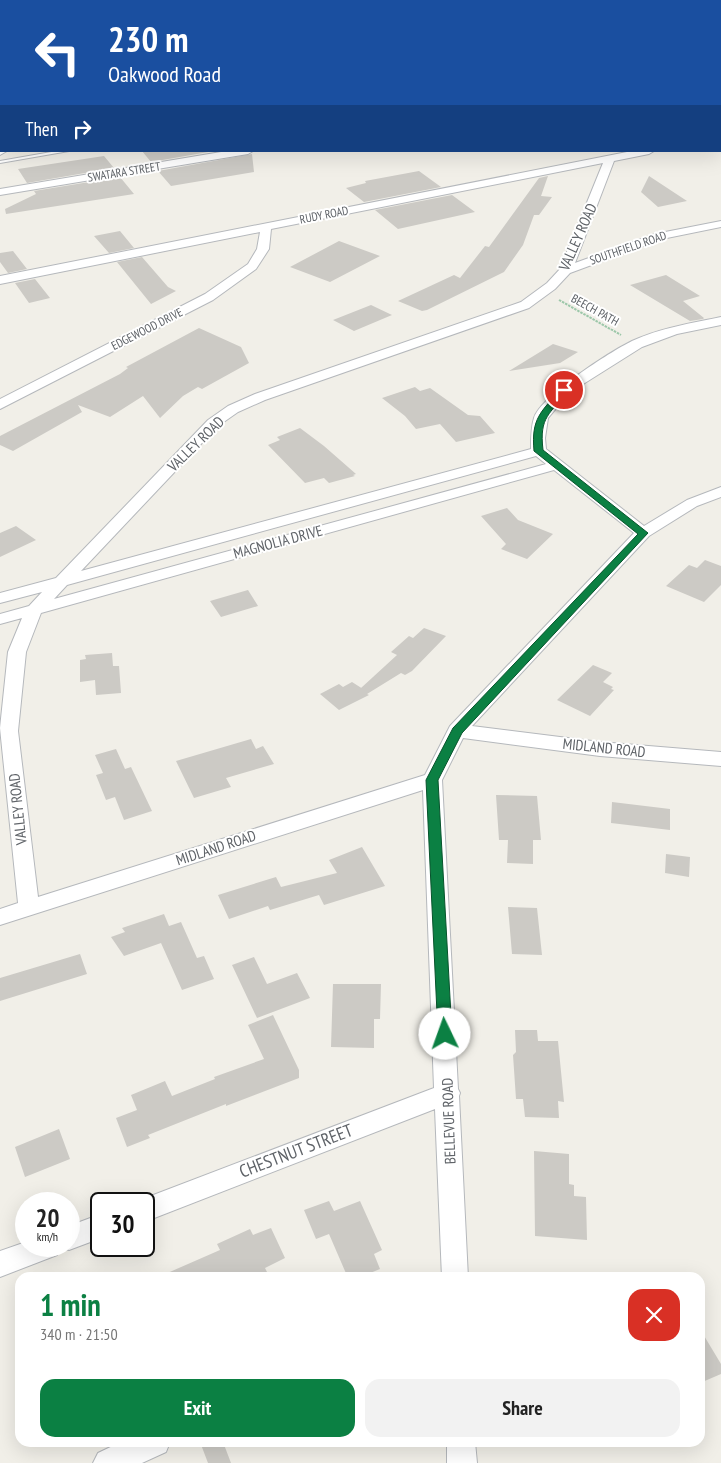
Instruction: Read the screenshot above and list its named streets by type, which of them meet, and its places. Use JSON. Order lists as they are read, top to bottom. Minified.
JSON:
{"streets":{"street":["SWATARA STREET","RUDY ROAD","VALLEY ROAD","SOUTHFIELD ROAD","EDGEWOOD DRIVE","MAGNOLIA DRIVE","MIDLAND ROAD","BELLEVUE ROAD","CHESTNUT STREET"],"path":["BEECH PATH"]},"crossings":[["RUDY ROAD","VALLEY ROAD"],["RUDY ROAD","EDGEWOOD DRIVE"],["VALLEY ROAD","SOUTHFIELD ROAD"],["VALLEY ROAD","BEECH PATH"],["VALLEY ROAD","MAGNOLIA DRIVE"],["VALLEY ROAD","MIDLAND ROAD"],["MIDLAND ROAD","BELLEVUE ROAD"],["BELLEVUE ROAD","CHESTNUT STREET"]],"page":{"turn":["230 m","Oakwood Road"],"then":"Then","speed":"20 km/h","limit":"30","heading":["1 min","340 m · 21:50"],"buttons":["Exit","Share"]}}
